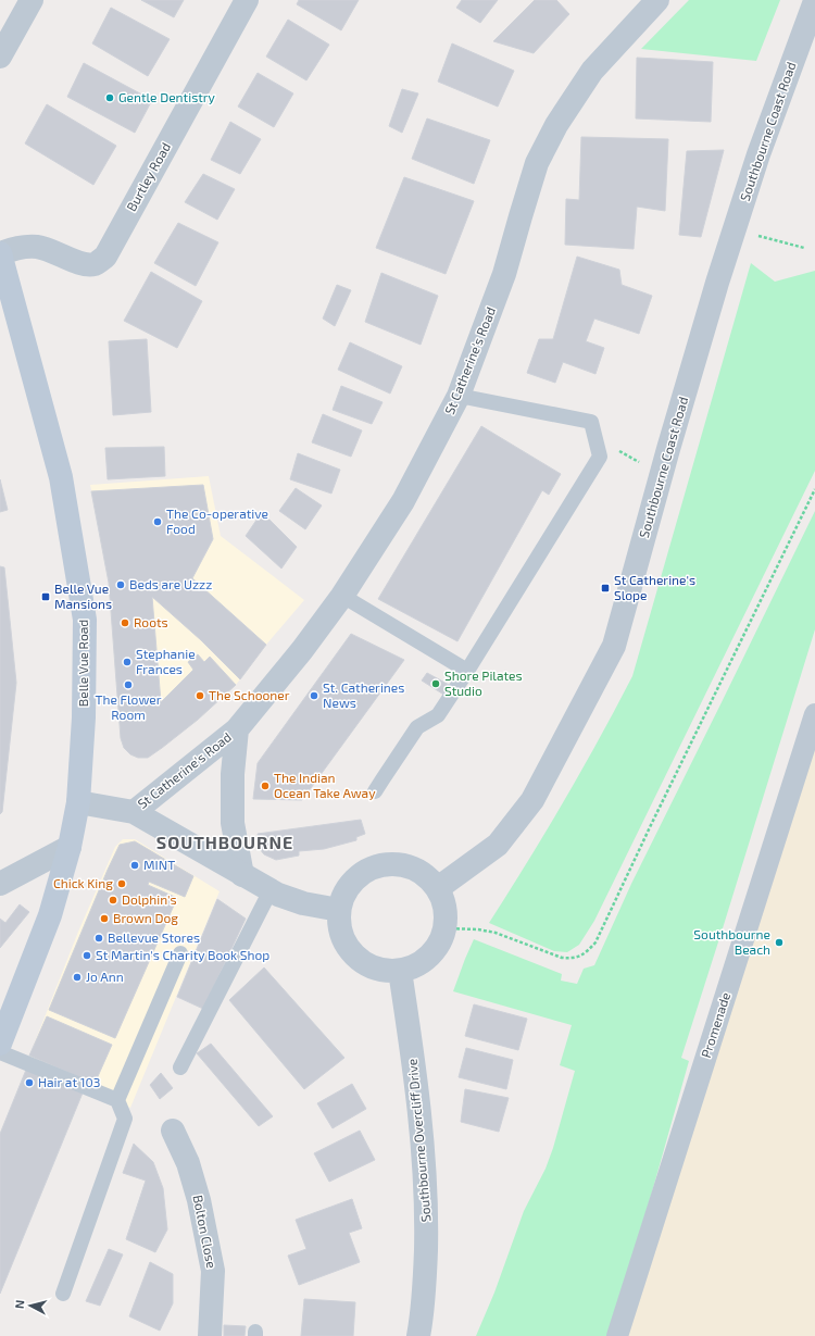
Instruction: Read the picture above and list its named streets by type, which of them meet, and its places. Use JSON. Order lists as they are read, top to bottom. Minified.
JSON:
{"streets":{"main road":["Belle Vue Road"],"street":["Southbourne Coast Road","Burtley Road","St Catherine's Road","Promenade","Southbourne Overcliff Drive","Bolton Close"]},"crossings":[["Southbourne Coast Road","Southbourne Overcliff Drive"],["Burtley Road","Belle Vue Road"]],"districts":["SOUTHBOURNE"],"places":{"other":["Gentle Dentistry","The Co-operative Food","Beds are Uzzz","Roots","Stephanie Frances","Shore Pilates Studio","The Flower Room","The Schooner","St. Catherines News","The Indian Ocean Take Away","MINT","Chick King","Dolphin's","Brown Dog","Bellevue Stores","Southbourne Beach","St Martin's Charity Book Shop","Jo Ann","Hair at 103"],"transit":["St Catherine's Slope","Belle Vue Mansions"]},"north":"left"}
